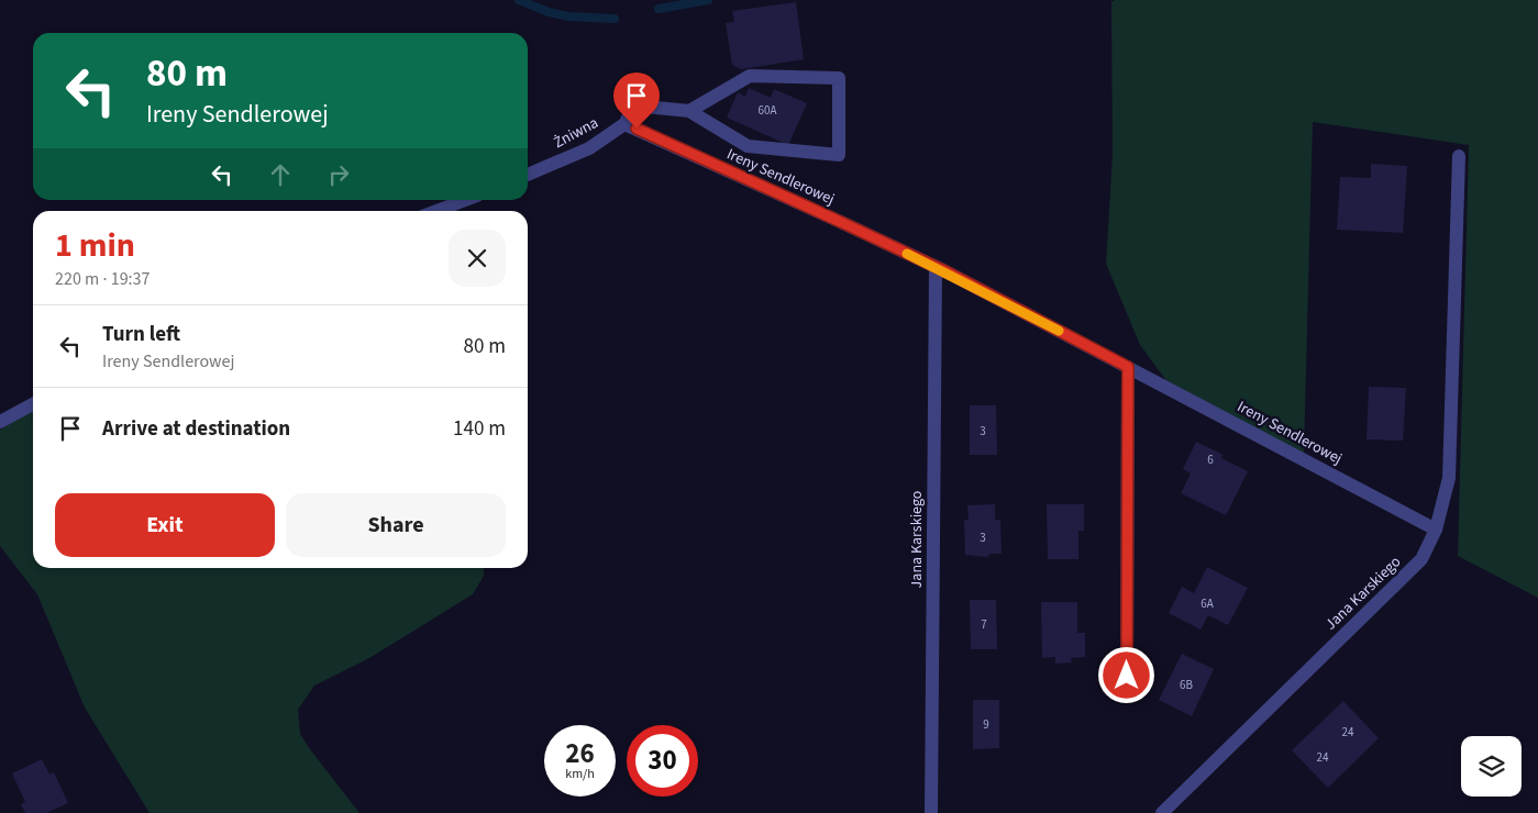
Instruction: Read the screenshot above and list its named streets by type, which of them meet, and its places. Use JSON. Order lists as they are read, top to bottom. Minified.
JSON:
{"streets":{"street":["Żniwna","Ireny Sendlerowej","Jana Karskiego"]},"crossings":[["Żniwna","Ireny Sendlerowej"],["Ireny Sendlerowej","Jana Karskiego"]],"house_numbers":["60A","3","6","3","6A","7","6B","9","24","24"],"page":{"turn":["80 m","Ireny Sendlerowej"],"heading":["1 min","220 m · 19:37"],"list":[{"name":"Turn left","note":"Ireny Sendlerowej","value":"80 m"},{"name":"Arrive at destination","value":"140 m"}],"buttons":["Exit","Share"],"speed":"26 km/h","limit":"30"}}
